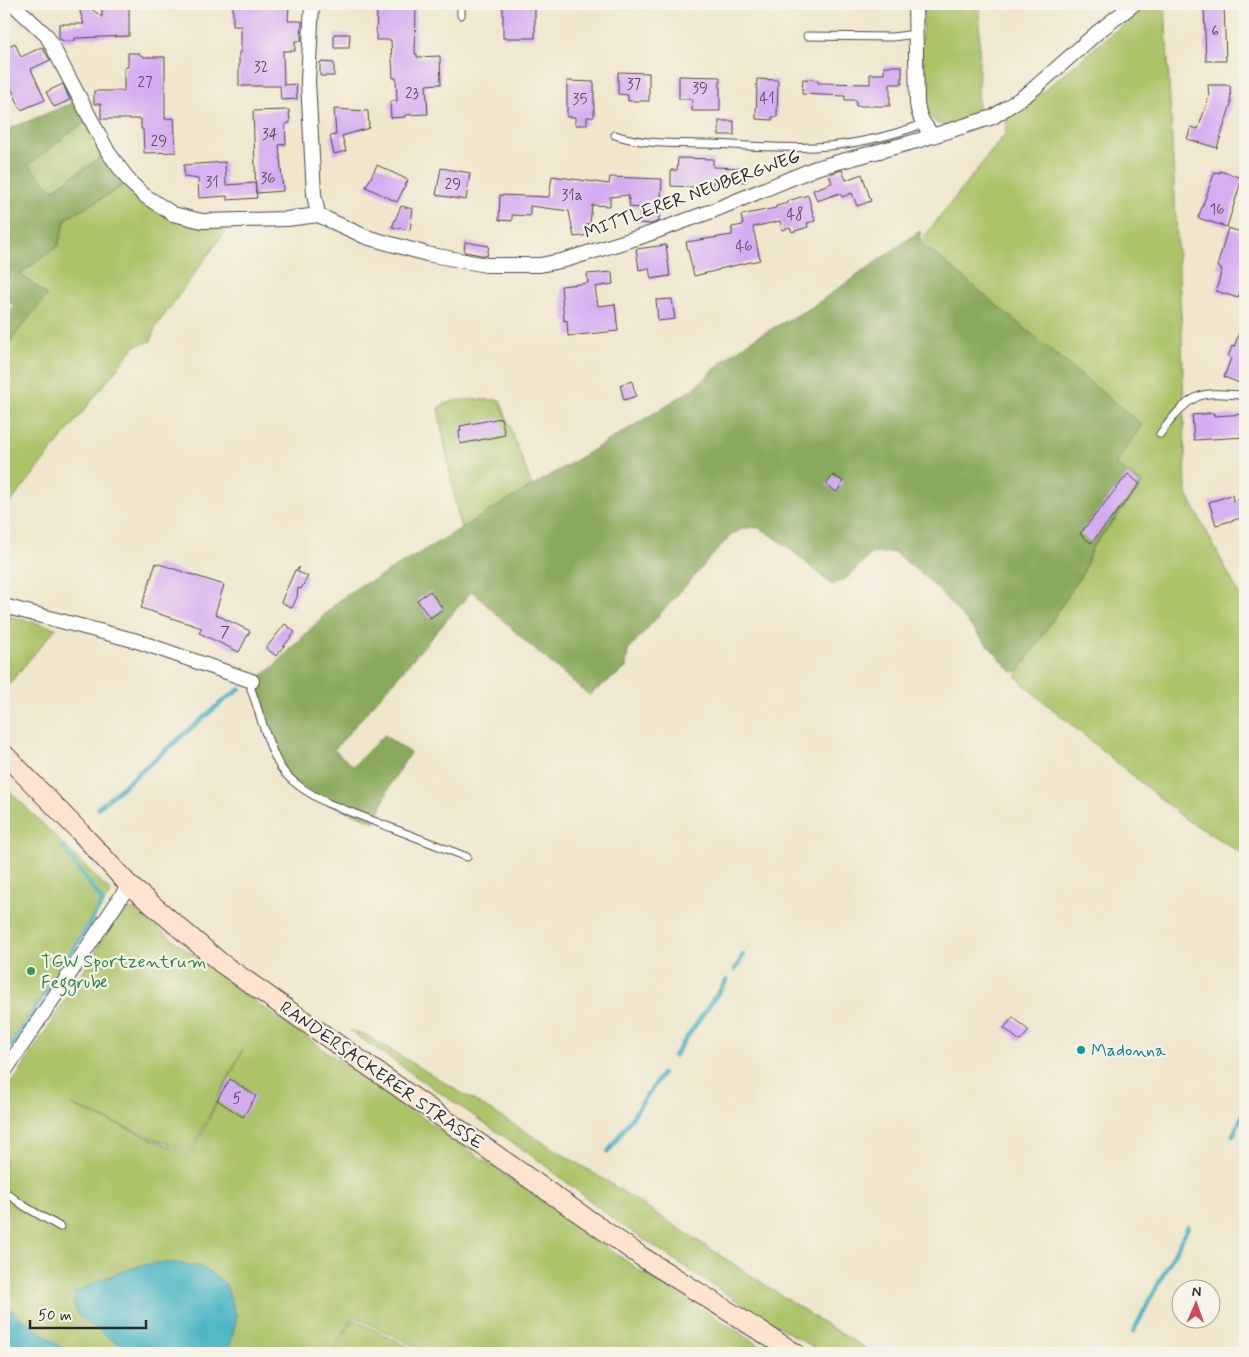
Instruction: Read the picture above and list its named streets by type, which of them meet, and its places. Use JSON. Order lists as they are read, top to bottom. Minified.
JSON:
{"streets":{"main road":["RANDERSACKERER STRASSE"],"street":["MITTLERER NEUBERGWEG"]},"places":["TGW Sportzentrum Feggrube","Madonna"],"house_numbers":["6","32","27","37","39","23","41","35","34","29","36","31","29","31a","16","48","46","7","5"],"scale_bar":"50 m","north":"top"}
